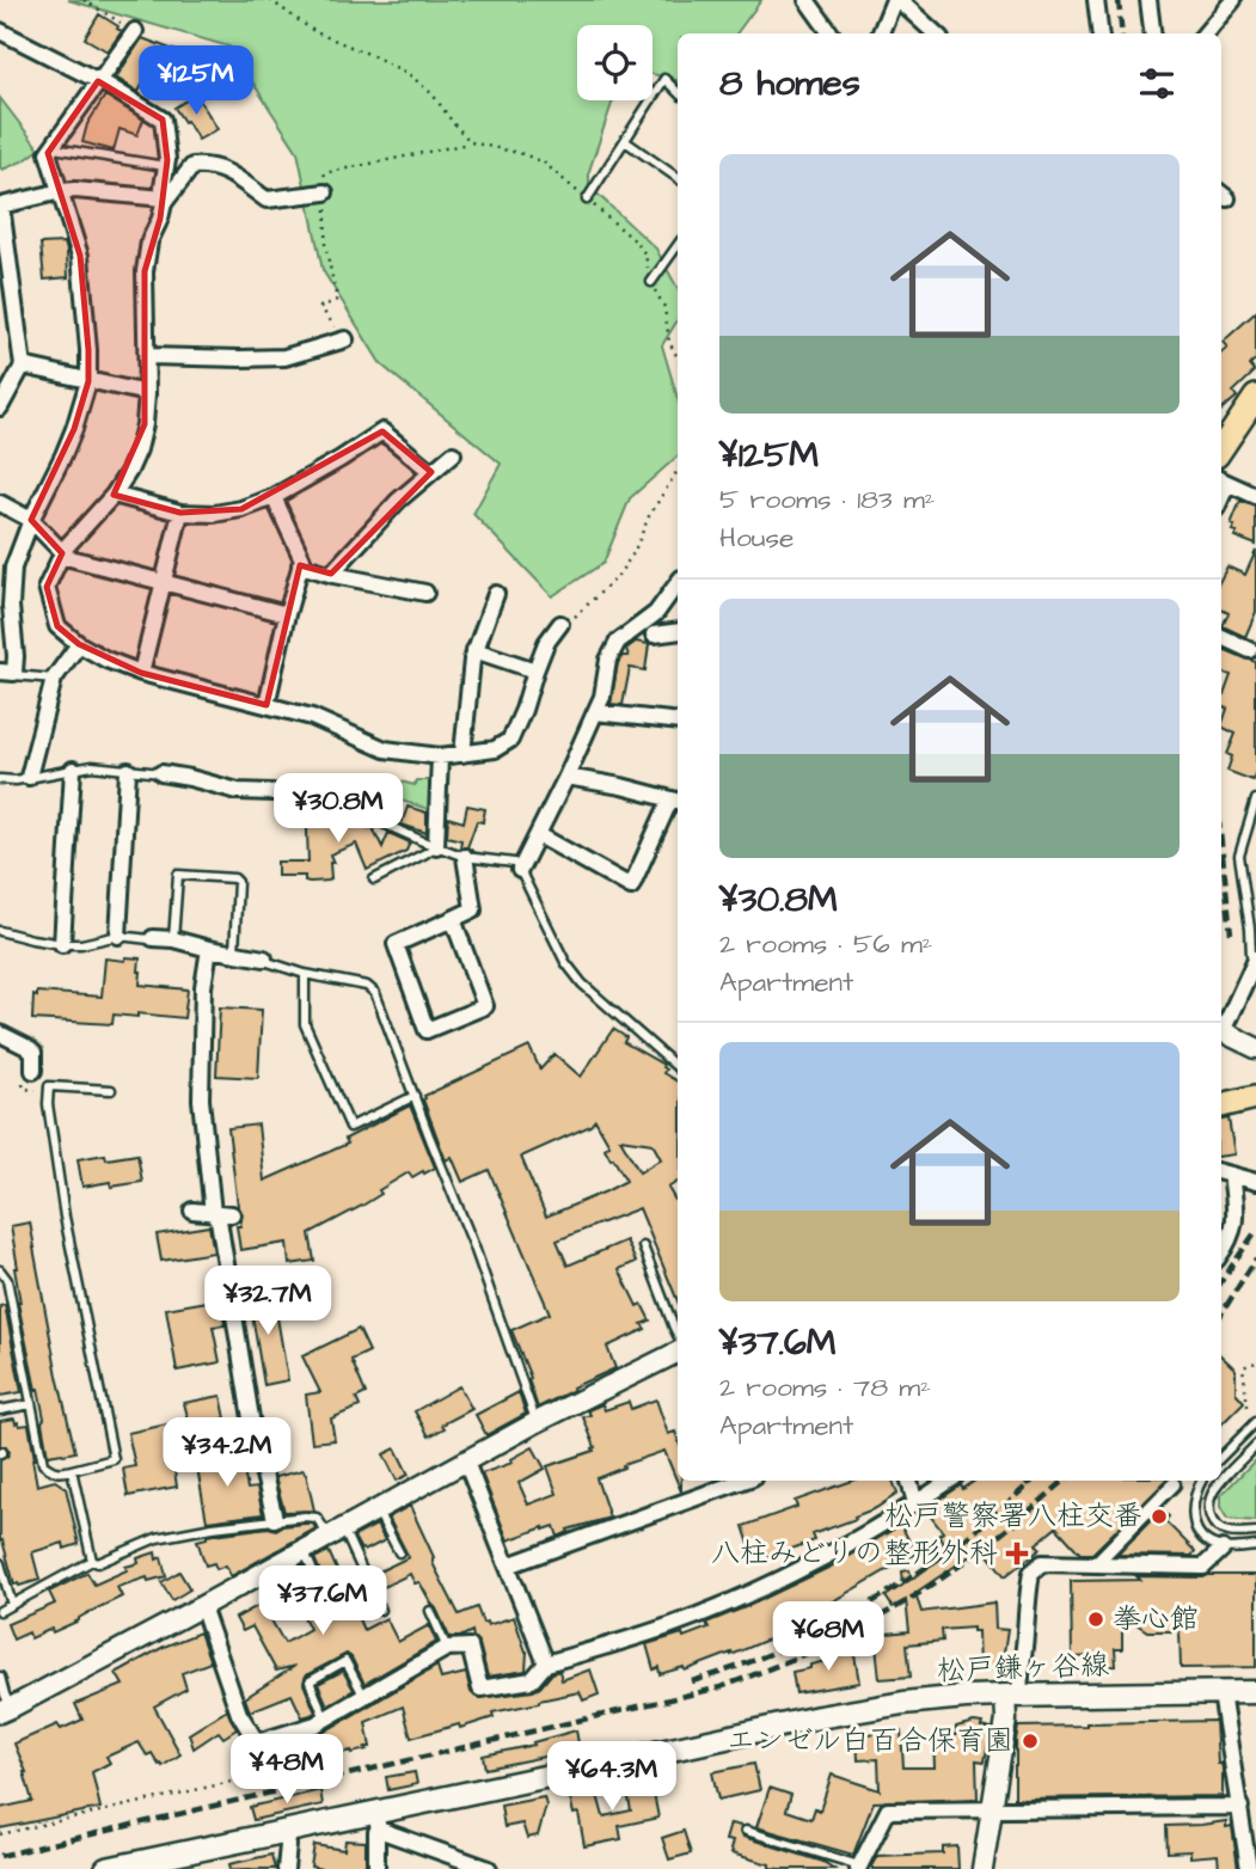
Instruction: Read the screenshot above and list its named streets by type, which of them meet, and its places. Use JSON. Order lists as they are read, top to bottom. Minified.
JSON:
{"streets":{"main road":["松戸鎌ヶ谷線"]},"places":{"other":["松戸警察署八柱交番","拳心館","エンゼル白百合保育園"],"health":["八柱みどりの整形外科"]},"page":{"heading":"8 homes","price":["¥125M","¥30.8M","¥32.7M","¥34.2M","¥37.6M","¥68M","¥48M","¥64.3M"],"list":[{"name":"¥125M","note":"5 rooms · 183 m² · House"},{"name":"¥30.8M","note":"2 rooms · 56 m² · Apartment"},{"name":"¥37.6M","note":"2 rooms · 78 m² · Apartment"}]}}
